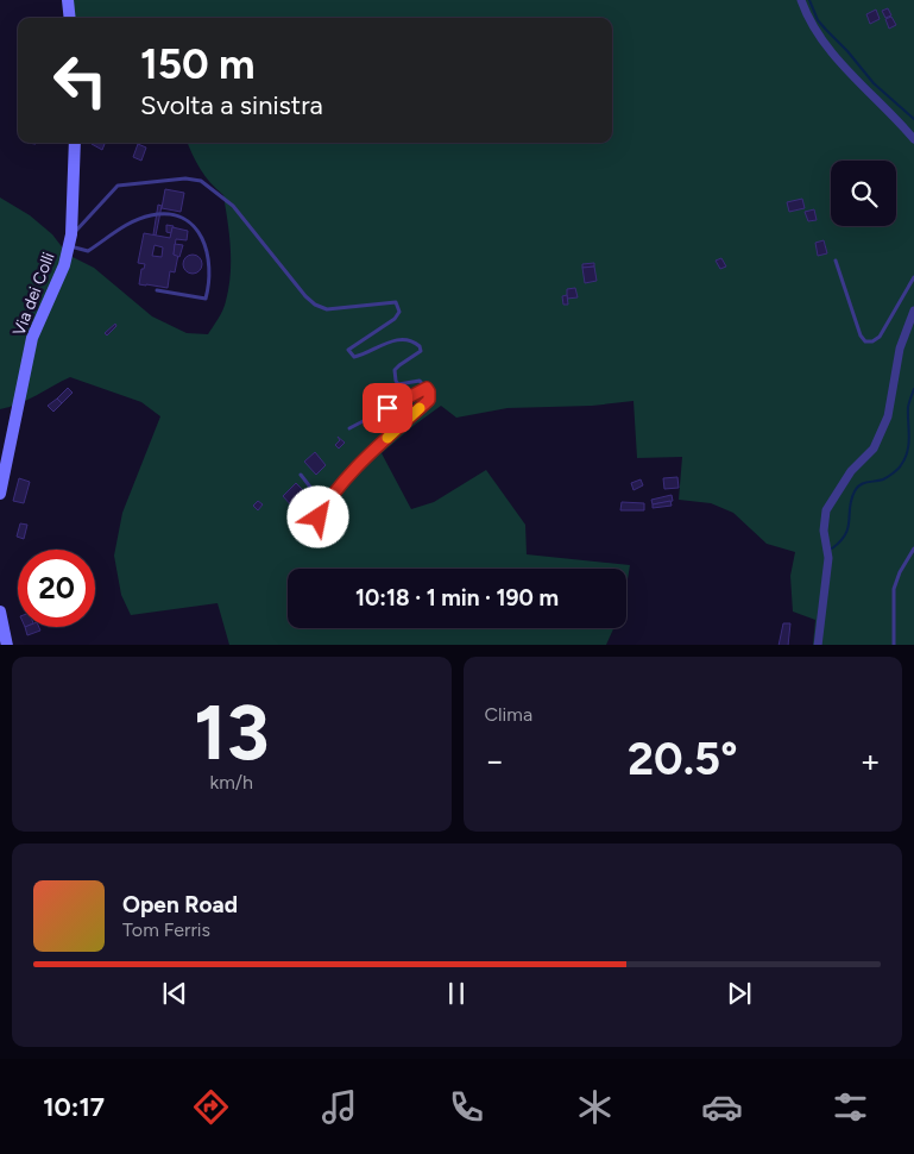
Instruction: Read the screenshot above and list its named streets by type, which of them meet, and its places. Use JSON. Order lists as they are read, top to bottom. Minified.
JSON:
{"streets":{"main road":["Via dei Colli"]},"page":{"turn":["150 m","Svolta a sinistra"],"limit":"20","trip":"10:18 · 1 min · 190 m","tile":[["13","km/h"],"Clima"],"heat":["−","20.5°","+"],"song":["Open Road","Tom Ferris"],"tabs":"10:17"}}
